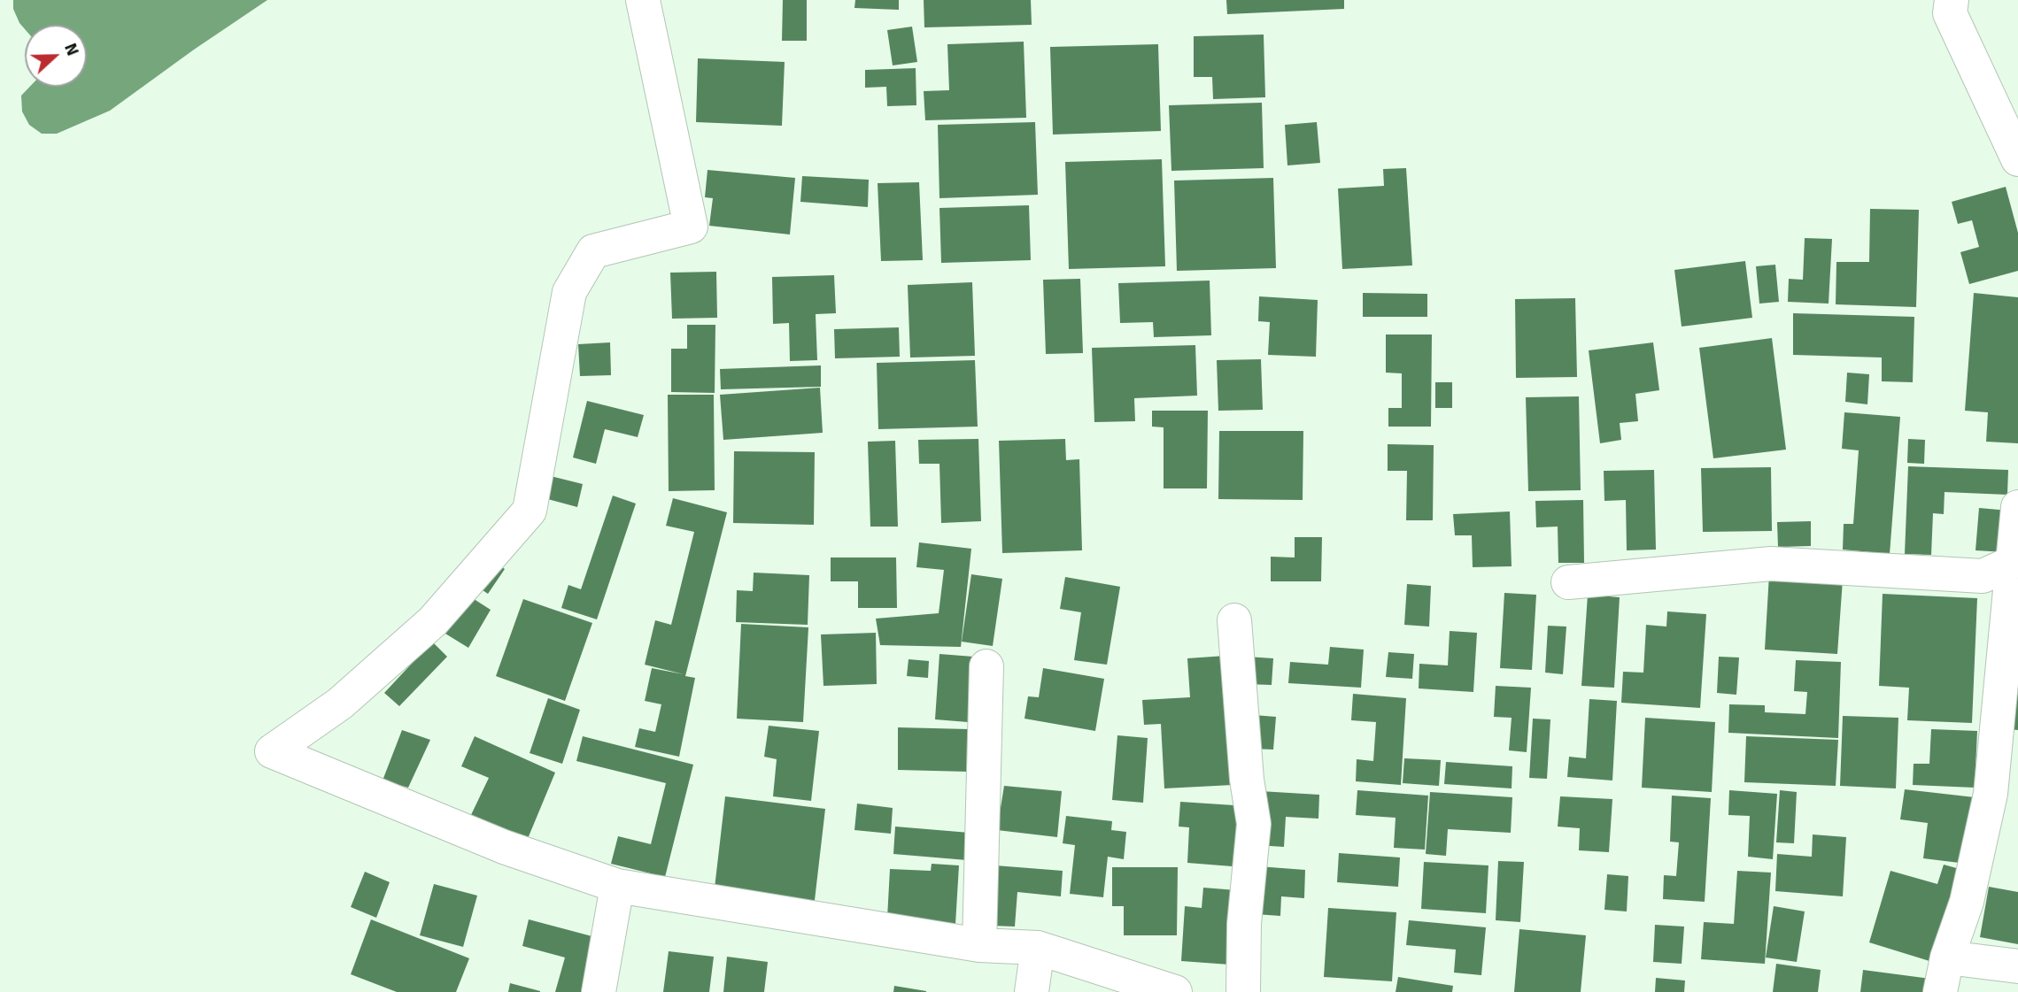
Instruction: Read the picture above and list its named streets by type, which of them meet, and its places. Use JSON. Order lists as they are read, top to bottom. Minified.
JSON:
{"north":"right"}
